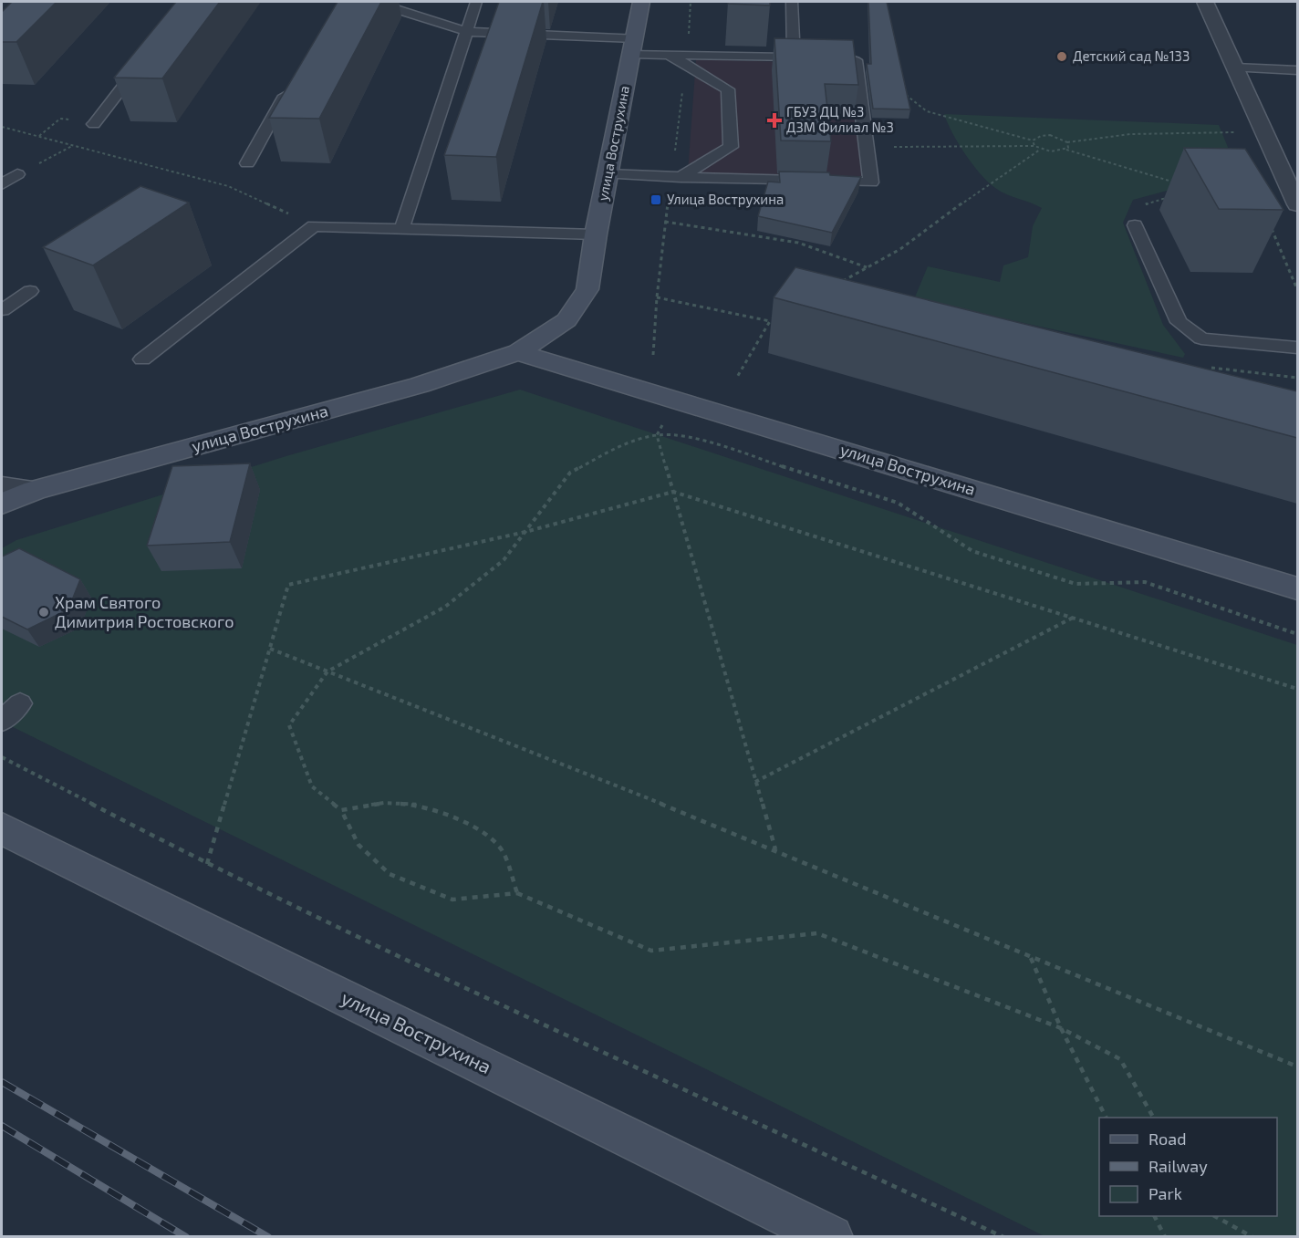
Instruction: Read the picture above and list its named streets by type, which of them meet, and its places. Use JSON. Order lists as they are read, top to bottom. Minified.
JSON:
{"streets":{"street":["улица Вострухина"]},"places":{"other":["Детский сад №133","Храм Святого Димитрия Ростовского"],"health":["ГБУЗ ДЦ №3 ДЗМ Филиал №3"],"transit":["Улица Вострухина"]},"legend":["Road","Railway","Park"]}
